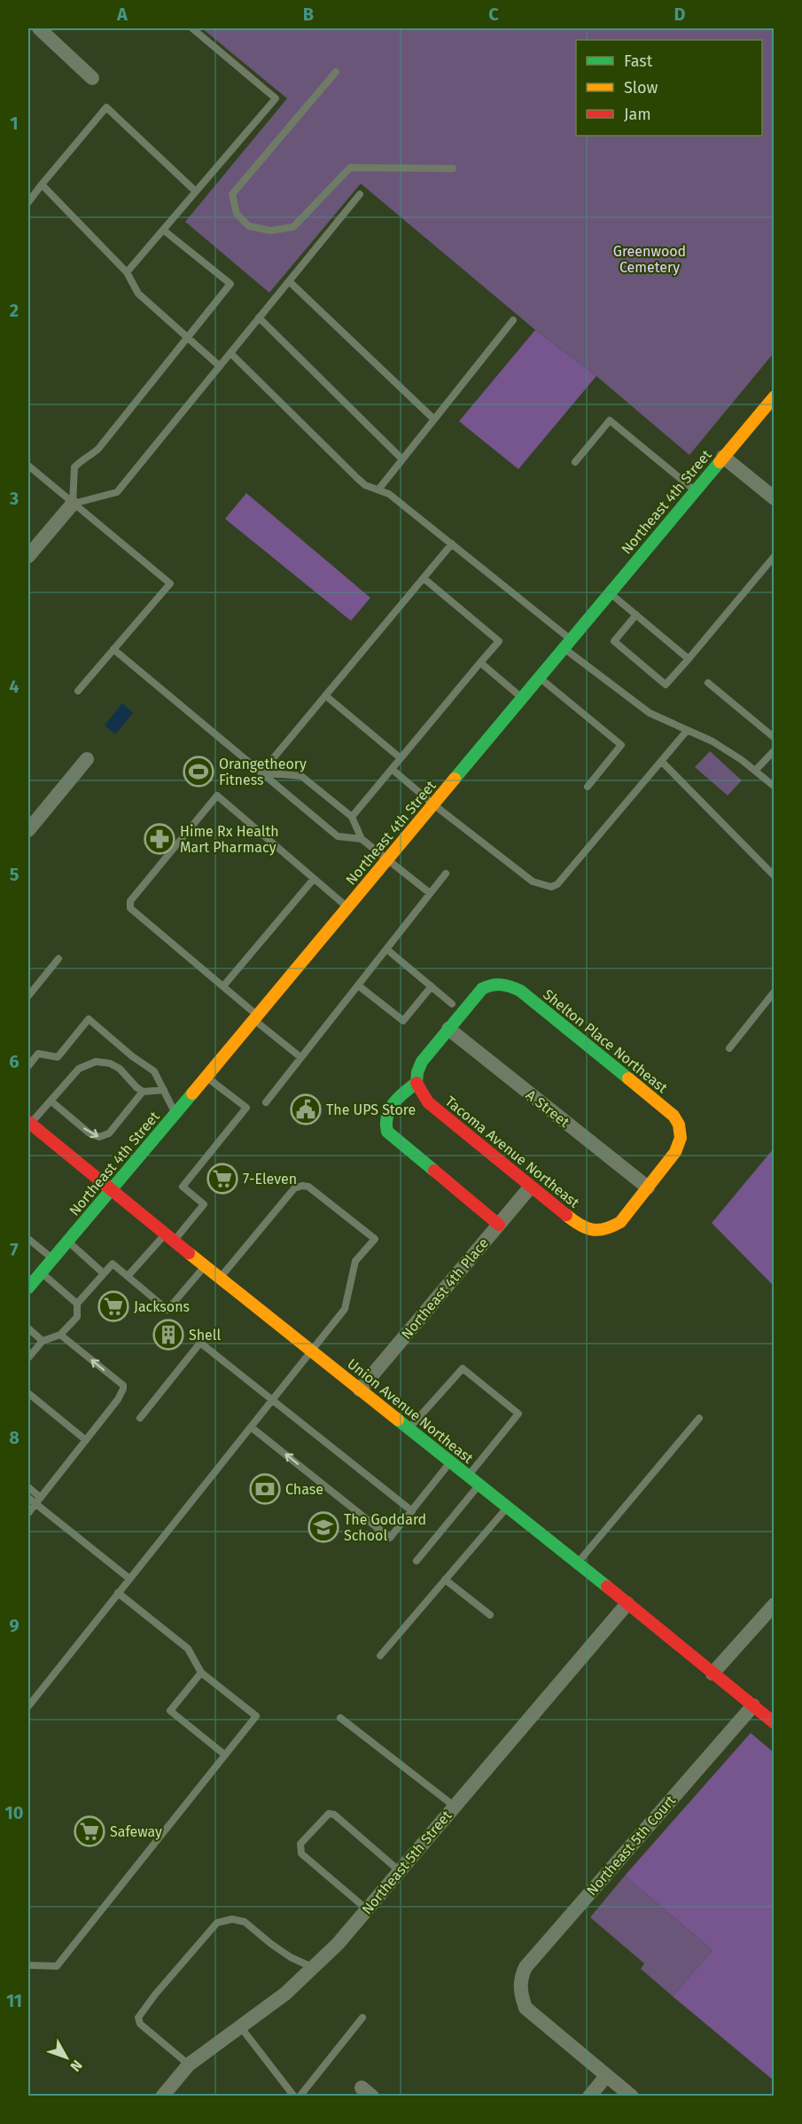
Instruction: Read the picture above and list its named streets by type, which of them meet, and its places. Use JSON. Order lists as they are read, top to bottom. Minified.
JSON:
{"streets":{"street":["Northeast 4th Street","Shelton Place Northeast","A Street","Tacoma Avenue Northeast","Northeast 4th Place","Union Avenue Northeast","Northeast 5th Court","Northeast 5th Street"]},"crossings":[["Northeast 4th Street","Union Avenue Northeast"],["Shelton Place Northeast","A Street"],["Shelton Place Northeast","Tacoma Avenue Northeast"],["A Street","Tacoma Avenue Northeast"],["Tacoma Avenue Northeast","Northeast 4th Place"],["Northeast 4th Place","Union Avenue Northeast"],["Union Avenue Northeast","Northeast 5th Court"],["Union Avenue Northeast","Northeast 5th Street"]],"parks":["Greenwood Cemetery"],"places":{"sports":["Orangetheory Fitness"],"pharmacy":["Hime Rx Health Mart Pharmacy"],"public building":["The UPS Store"],"supermarket":["7-Eleven","Jacksons","Safeway"],"building":["Shell"],"bank":["Chase"],"school or university":["The Goddard School"]},"legend":["Fast","Slow","Jam"],"north":"bottom right","grid":{"columns":["A","B","C","D"],"rows":["1","2","3","4","5","6","7","8","9","10","11"]}}
